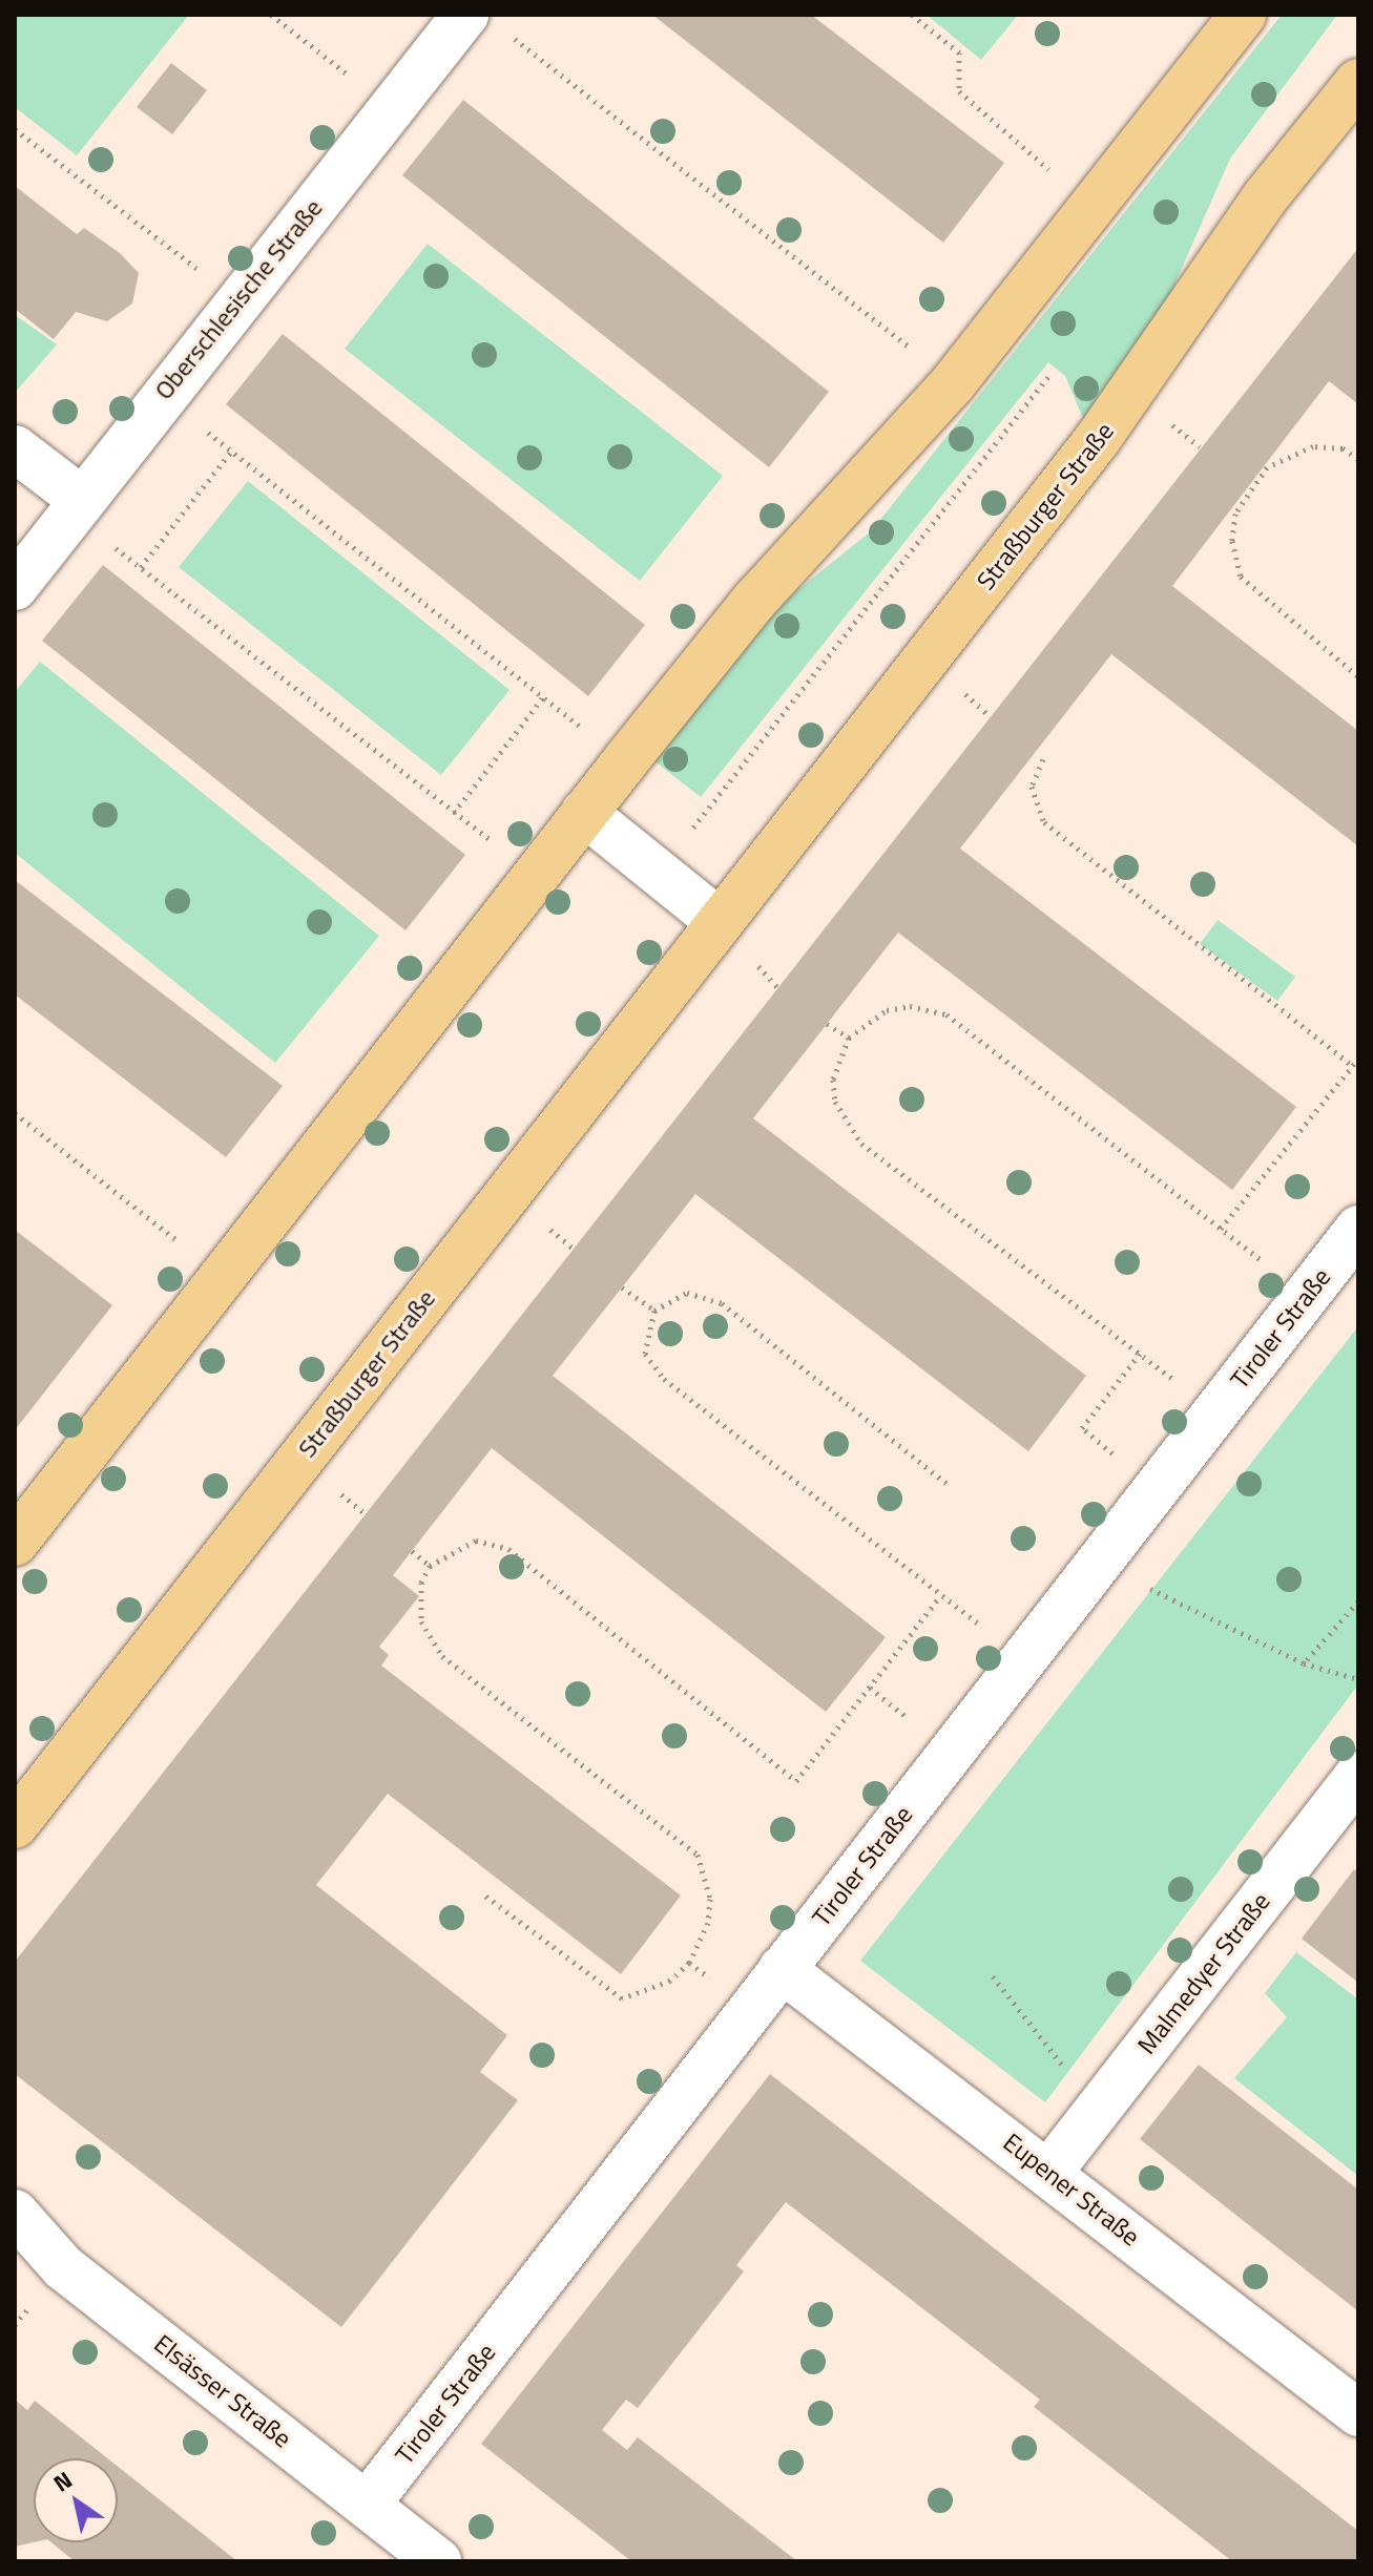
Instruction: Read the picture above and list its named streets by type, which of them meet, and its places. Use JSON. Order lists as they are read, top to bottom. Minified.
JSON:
{"streets":{"main road":["Straßburger Straße"],"street":["Oberschlesische Straße","Tiroler Straße","Malmedyer Straße","Eupener Straße","Elsässer Straße"]},"crossings":[["Tiroler Straße","Eupener Straße"],["Tiroler Straße","Elsässer Straße"],["Malmedyer Straße","Eupener Straße"]],"north":"top left"}
